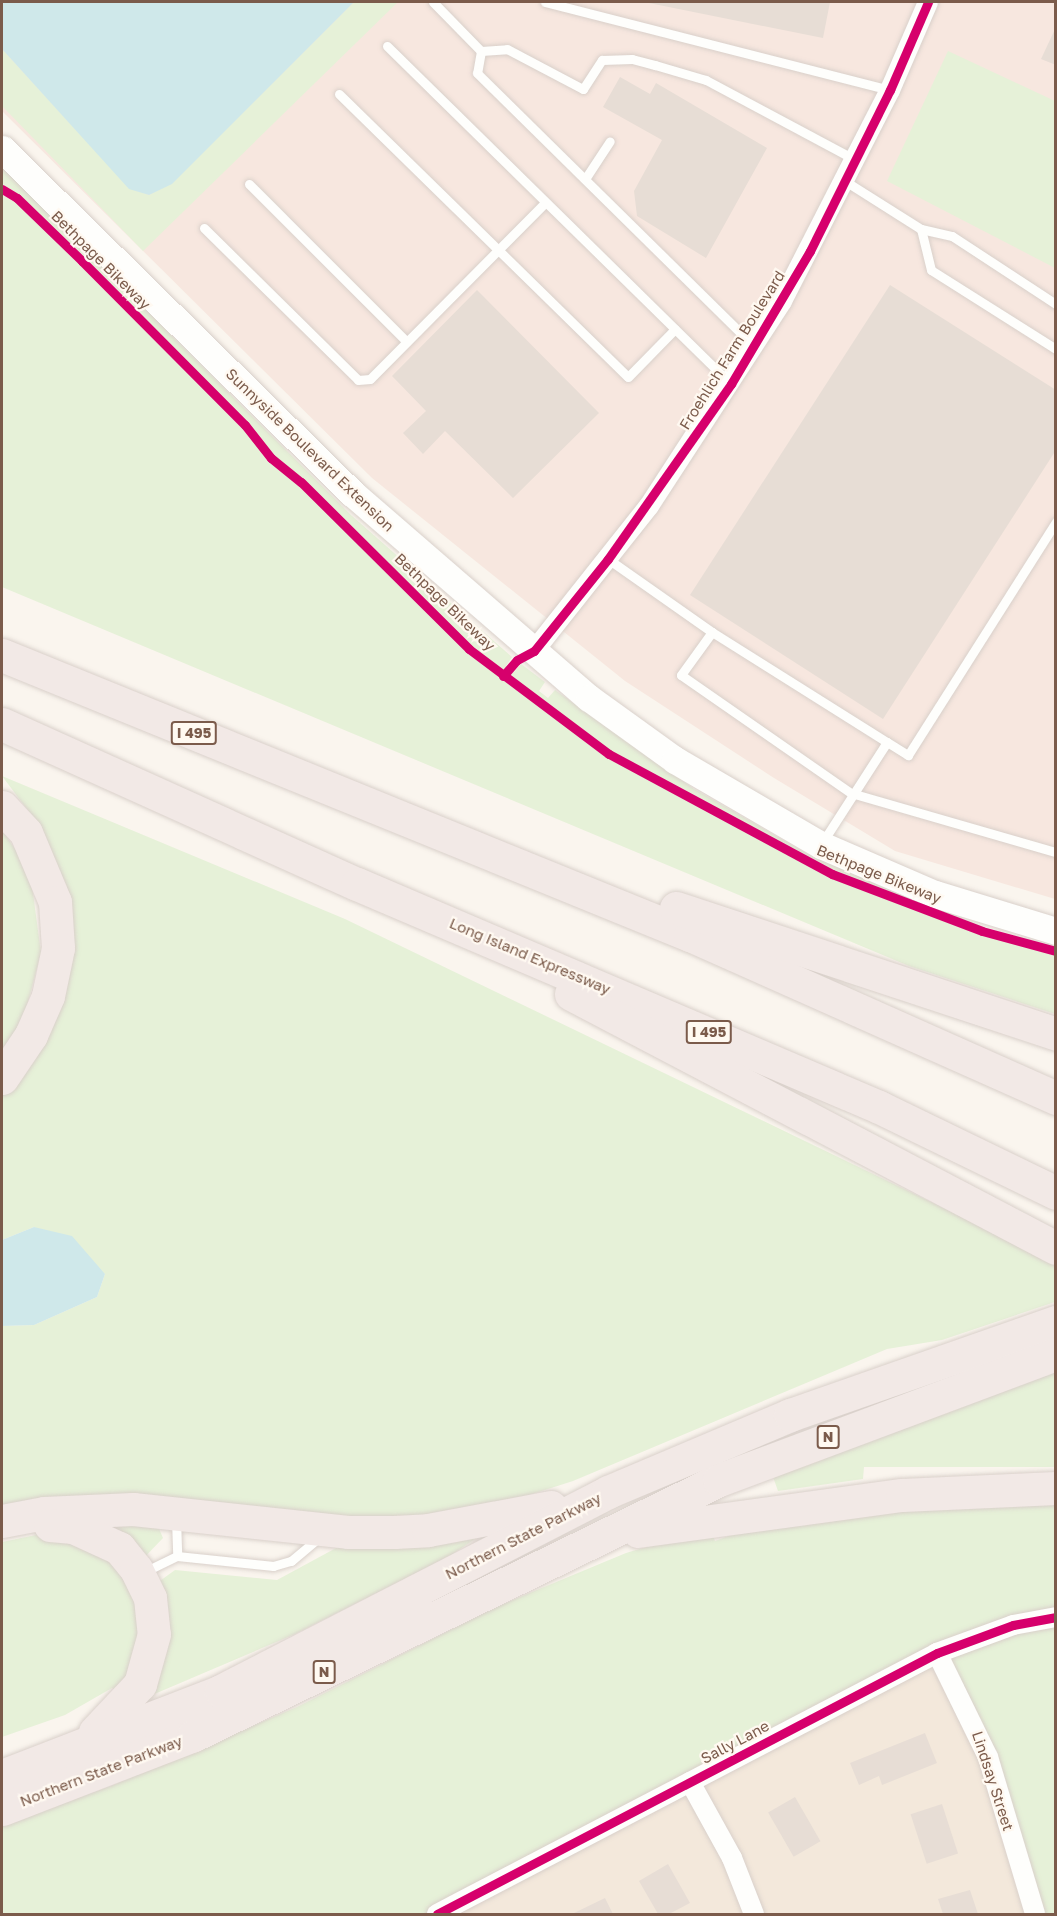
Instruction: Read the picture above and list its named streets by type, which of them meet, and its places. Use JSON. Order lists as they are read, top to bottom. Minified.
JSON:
{"streets":{"highway":["I 495","Long Island Expressway","N","Northern State Parkway"],"main road":["Sunnyside Boulevard Extension"],"street":["Froehlich Farm Boulevard","Sally Lane","Lindsay Street"],"cycle path":["Bethpage Bikeway"]},"crossings":[["Froehlich Farm Boulevard","Sunnyside Boulevard Extension"],["Sally Lane","Lindsay Street"]]}
